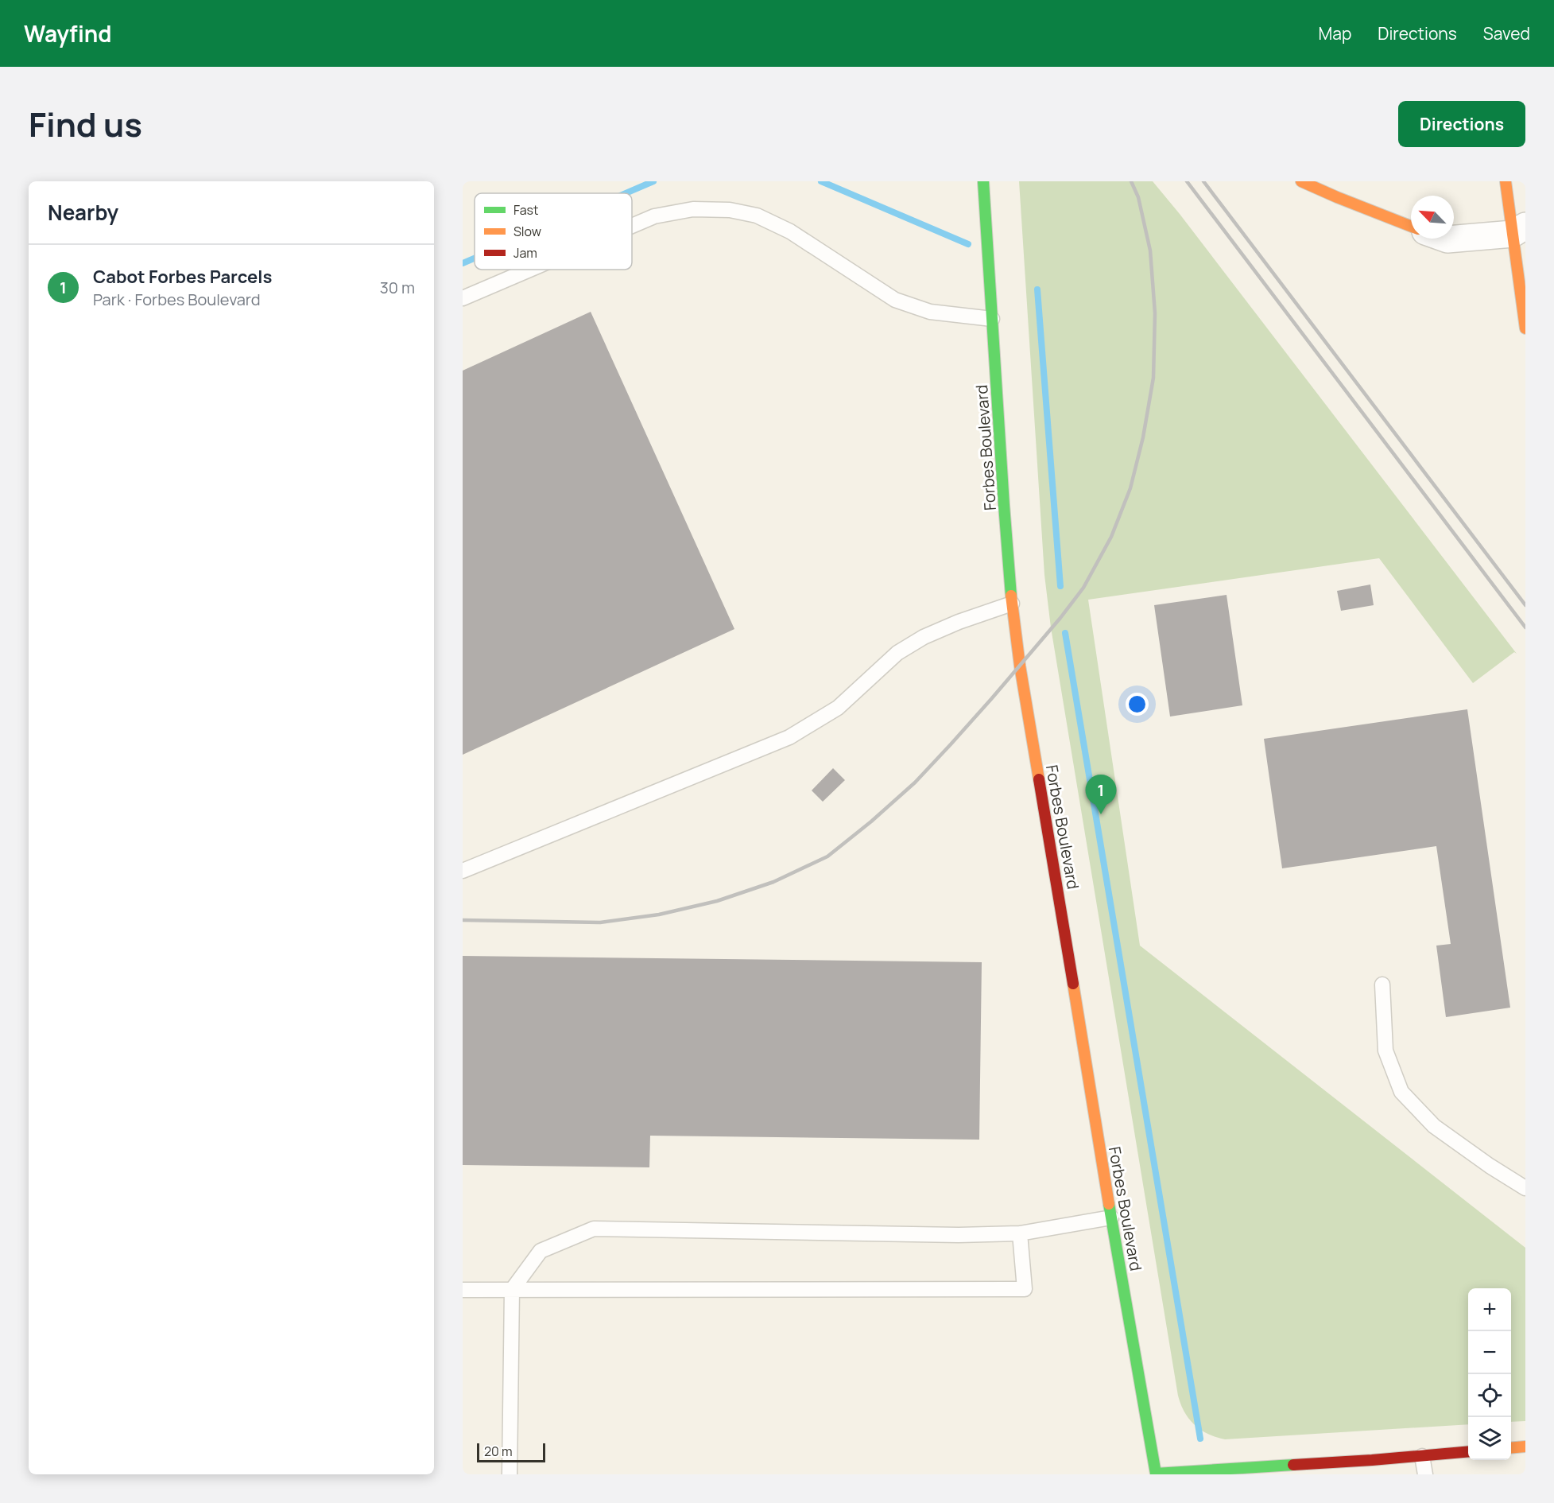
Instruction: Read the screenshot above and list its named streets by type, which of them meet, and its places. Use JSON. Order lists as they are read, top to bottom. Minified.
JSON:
{"streets":{"street":["Forbes Boulevard"]},"legend":["Fast","Slow","Jam"],"scale_bar":"20 m","north":"top left","page":{"header":"Wayfind","nav":["Map","Directions","Saved"],"title":"Find us","buttons":"Directions","heading":"Nearby","list":[{"mark":"1","name":"Cabot Forbes Parcels","note":"Park · Forbes Boulevard","value":"30 m"}],"pins":"1","map_buttons":["+","−"],"scale":"20 m"}}
